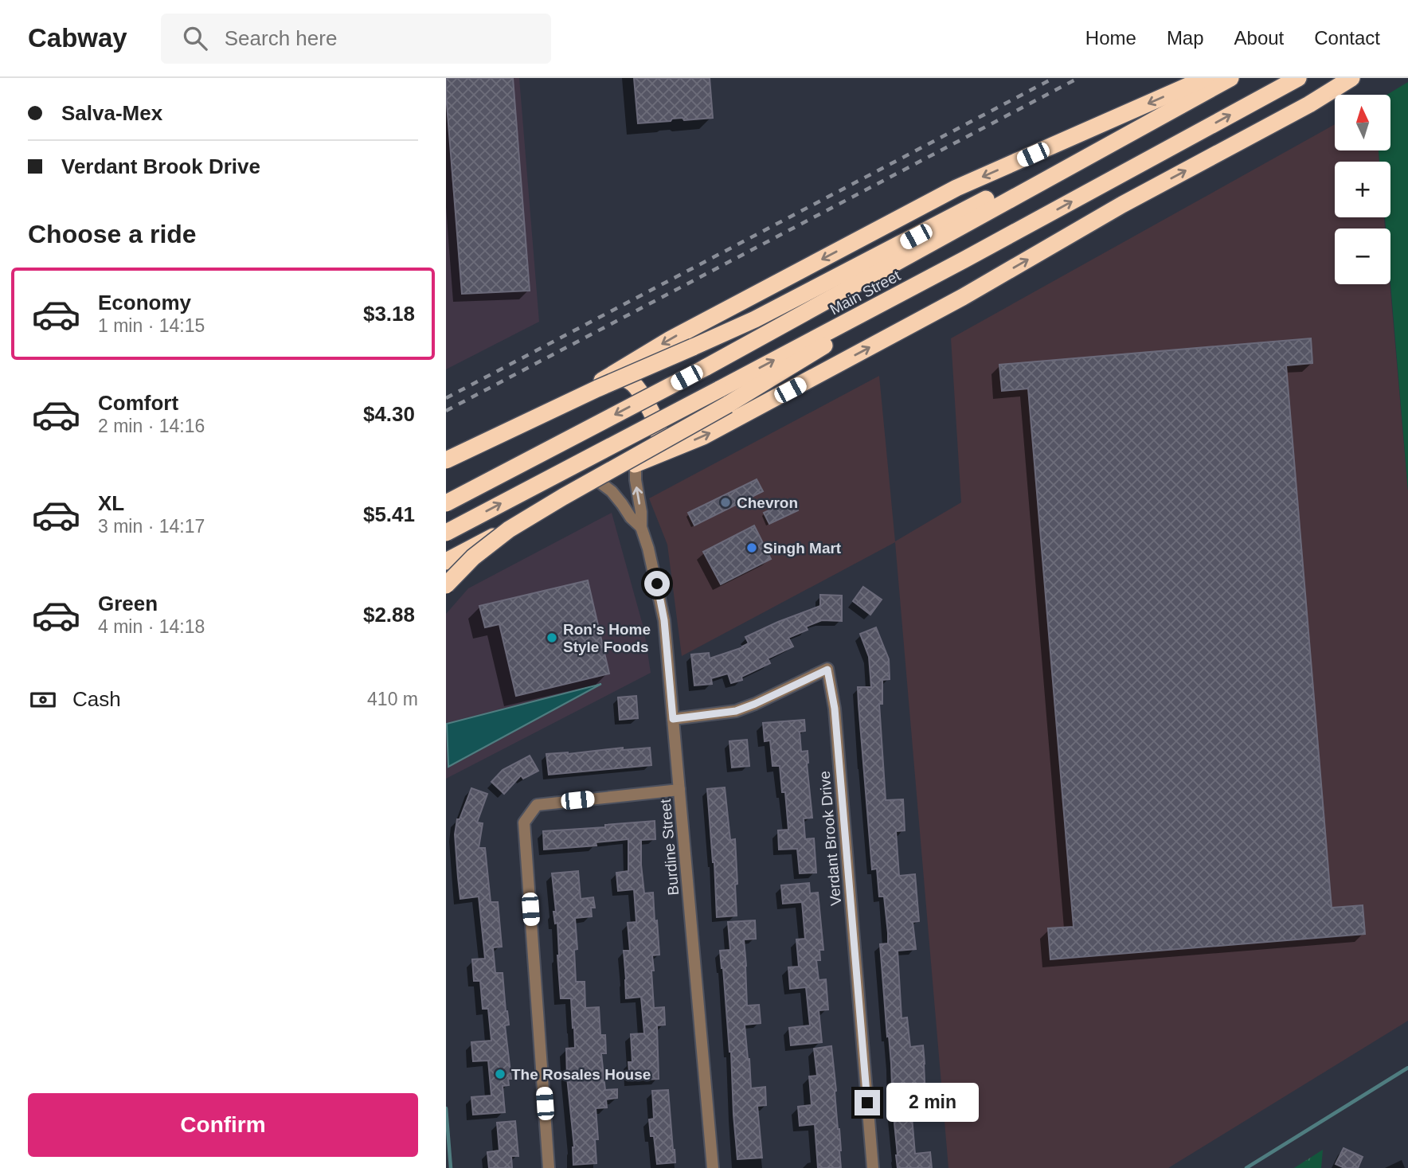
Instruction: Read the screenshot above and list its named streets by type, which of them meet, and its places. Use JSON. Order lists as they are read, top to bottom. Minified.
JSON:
{"streets":{"highway":["Main Street"],"street":["Verdant Brook Drive","Burdine Street"]},"crossings":[["Verdant Brook Drive","Burdine Street"]],"places":["Chevron","Singh Mart","Ron's Home Style Foods","The Rosales House"],"north":"top","page":{"header":"Cabway","search":"Search here","nav":["Home","Map","About","Contact"],"banner":["Salva-Mex","Verdant Brook Drive"],"map_buttons":["+","−"],"heading":"Choose a ride","list":[{"name":"Economy","note":"1 min · 14:15","value":"$3.18"},{"name":"Comfort","note":"2 min · 14:16","value":"$4.30"},{"name":"XL","note":"3 min · 14:17","value":"$5.41"},{"name":"Green","note":"4 min · 14:18","value":"$2.88"}],"pay":["Cash","410 m"],"buttons":"Confirm","bubble":"2 min"}}
